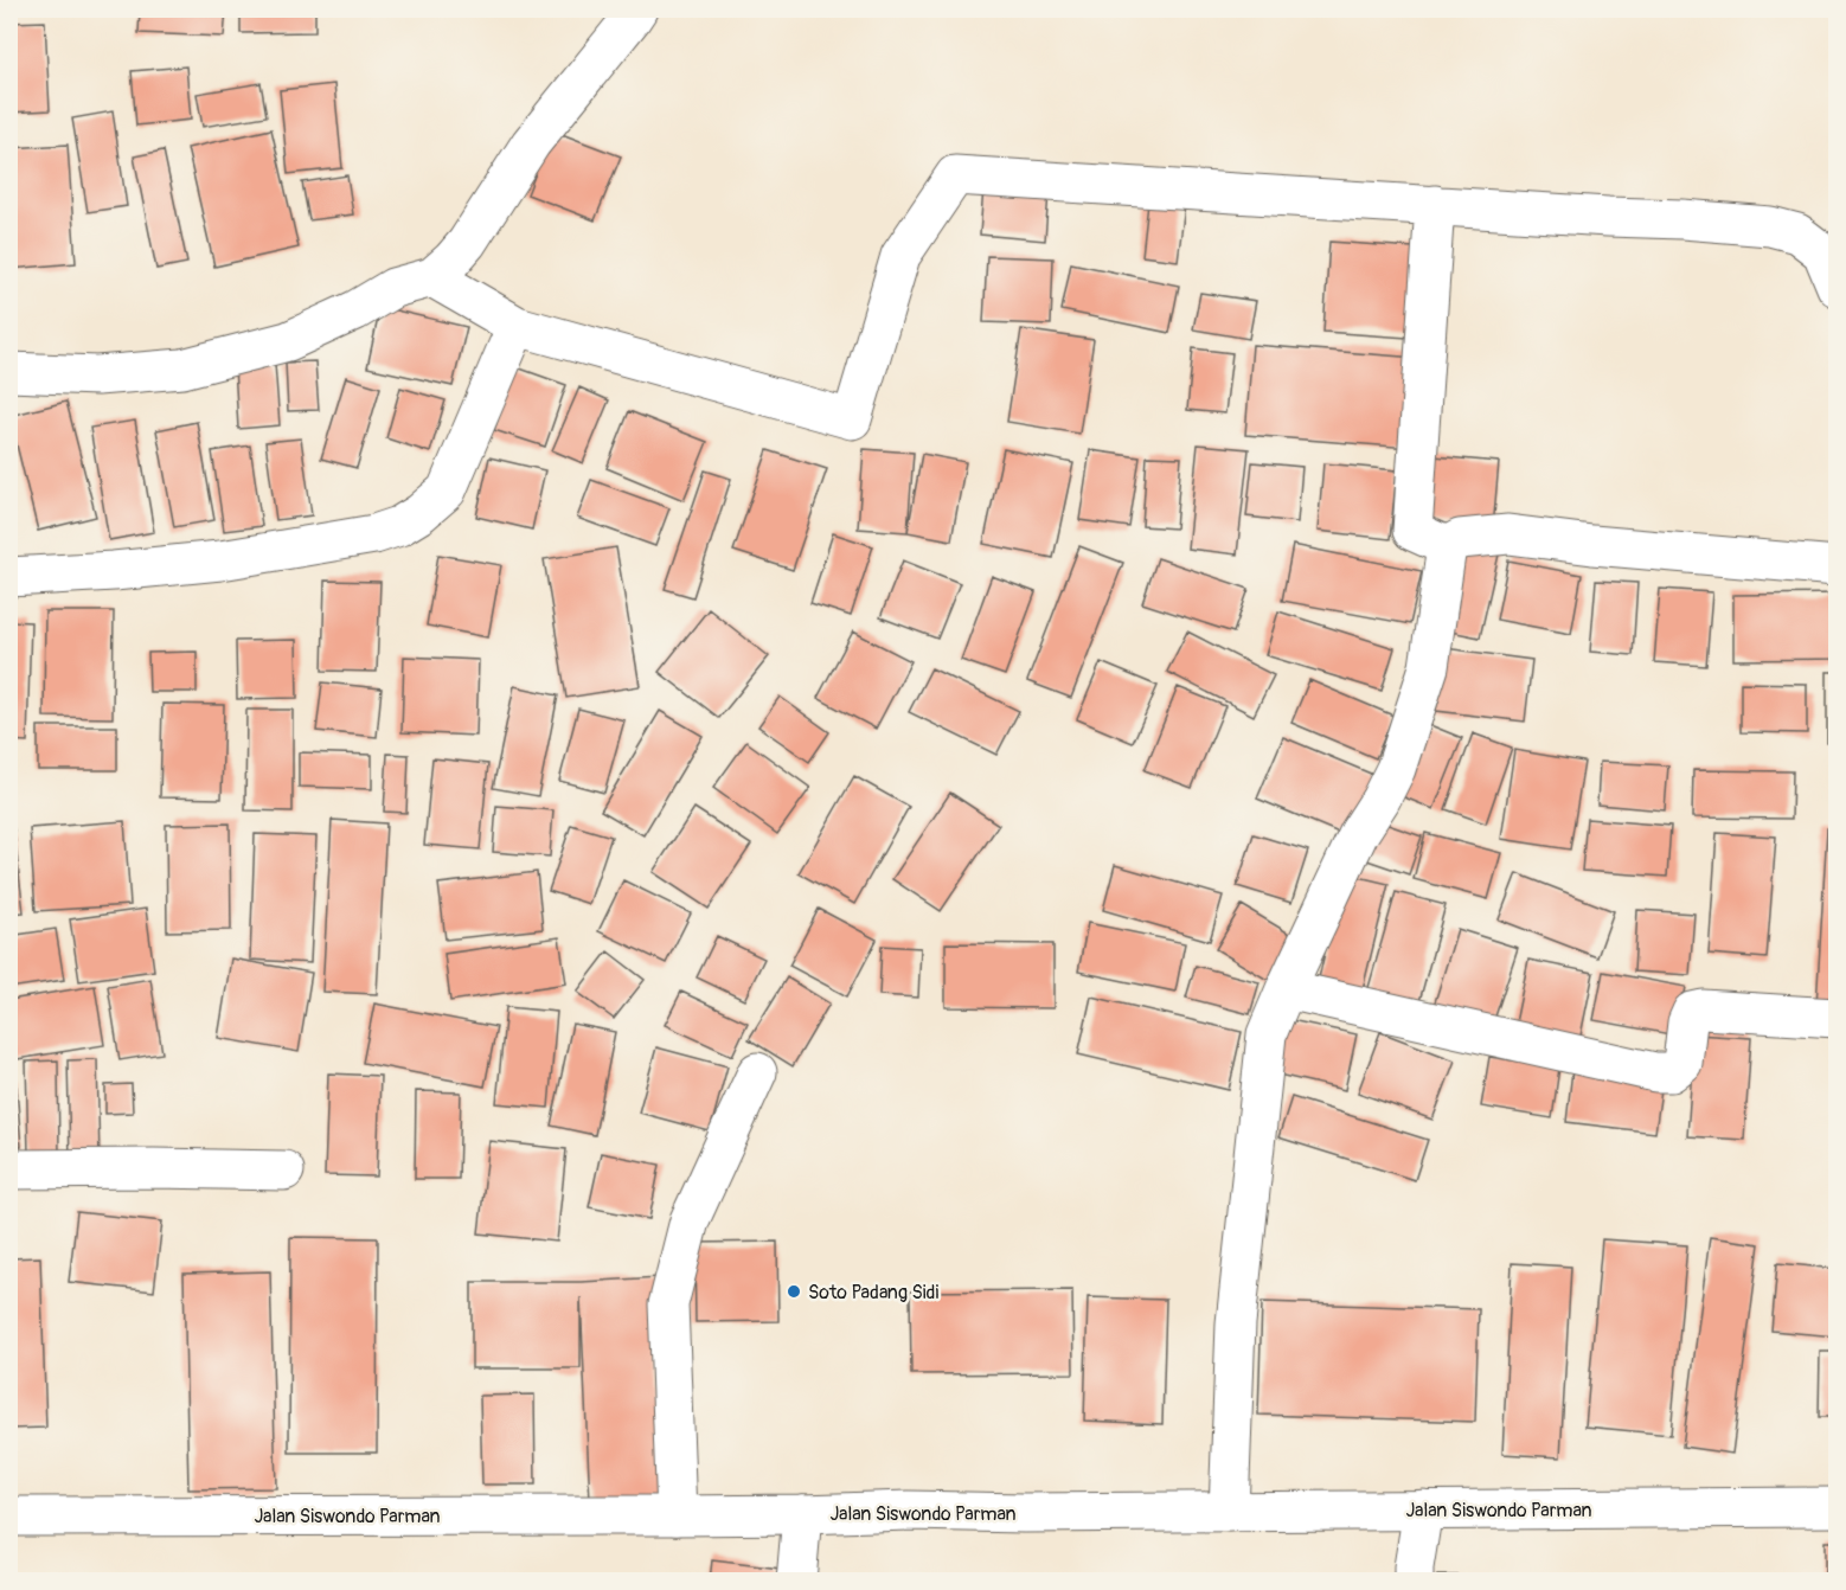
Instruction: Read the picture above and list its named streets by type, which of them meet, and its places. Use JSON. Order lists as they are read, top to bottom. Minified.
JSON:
{"streets":{"street":["Jalan Siswondo Parman"]},"places":["Soto Padang Sidi"]}
